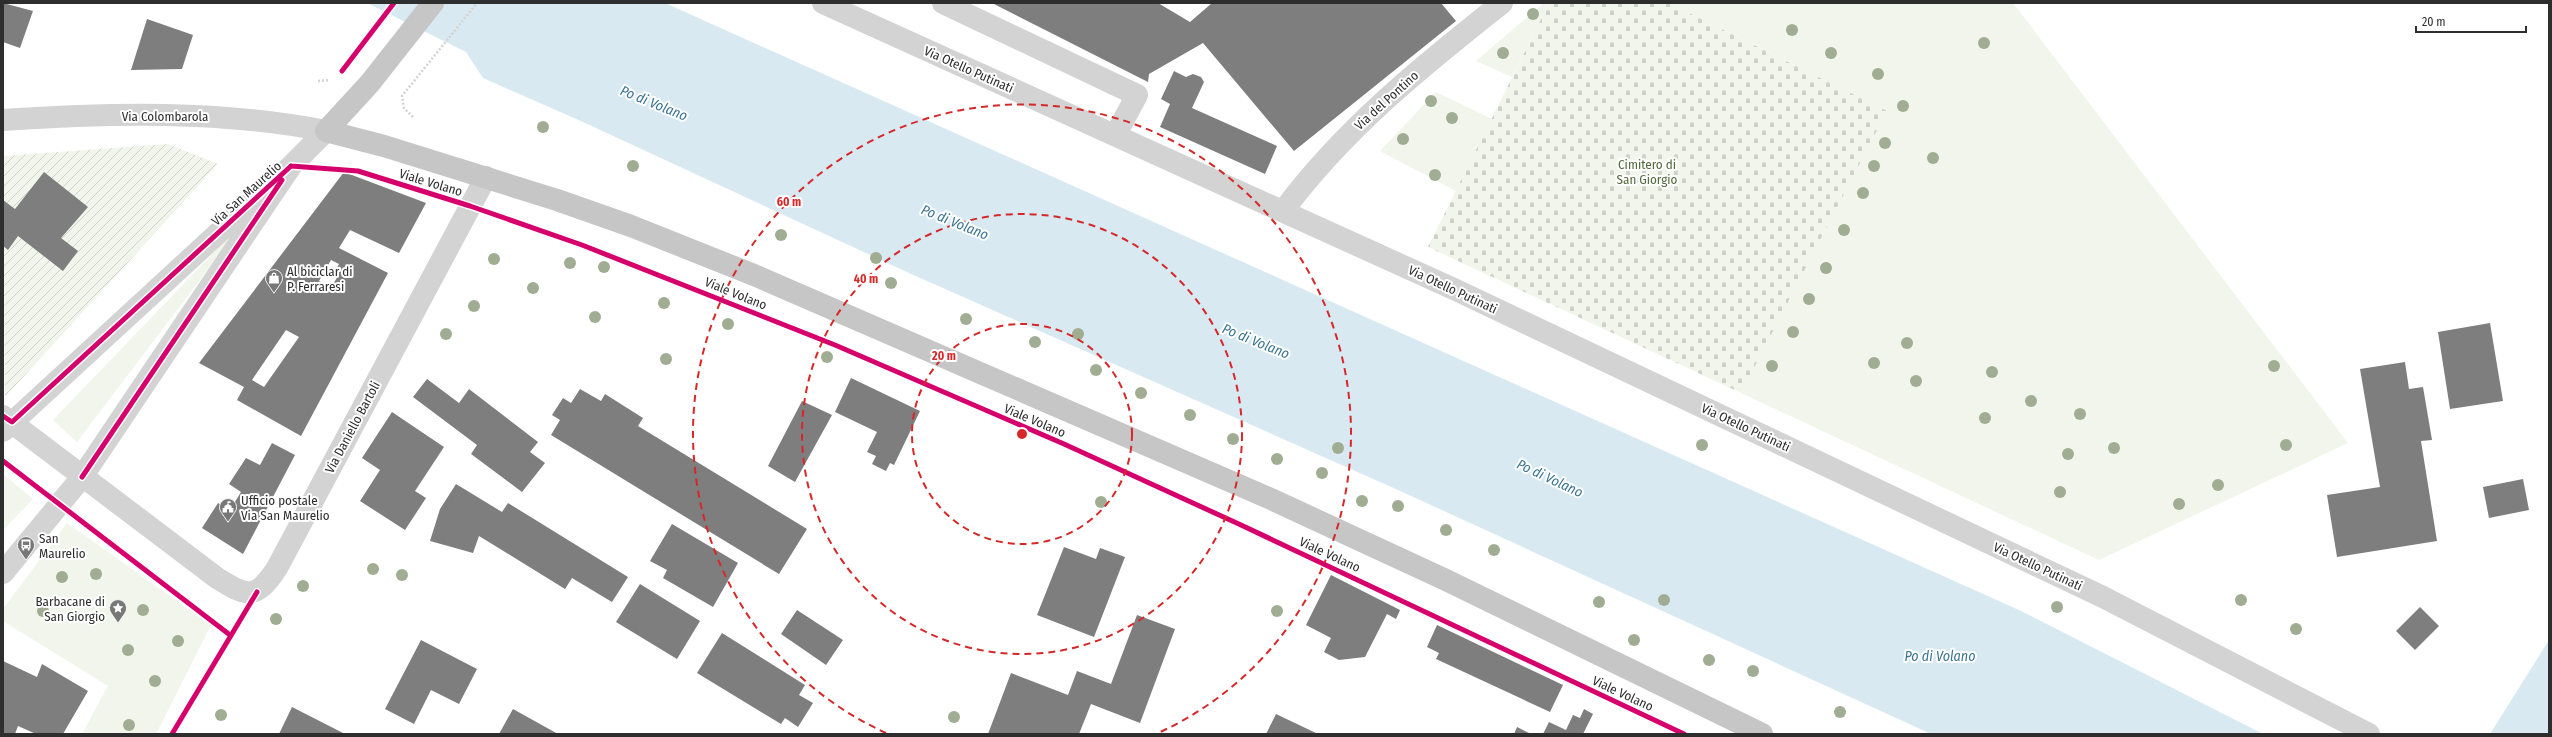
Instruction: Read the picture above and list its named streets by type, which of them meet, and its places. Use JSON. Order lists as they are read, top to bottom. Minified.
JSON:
{"streets":{"main road":["Viale Volano","Via San Maurelio"],"street":["Via Otello Putinati","Via del Pontino","Via Colombarola","Via Daniello Bartoli"]},"crossings":[["Via Otello Putinati","Via del Pontino"],["Via Colombarola","Viale Volano"],["Via Colombarola","Via San Maurelio"],["Viale Volano","Via San Maurelio"],["Viale Volano","Via Daniello Bartoli"],["Via San Maurelio","Via Daniello Bartoli"]],"water":["Po di Volano"],"parks":["Cimitero di San Giorgio"],"places":{"shop":["Al biciclar di P. Ferraresi"],"public building":["Ufficio postale Via San Maurelio"],"bus stop":["San Maurelio"],"place":["Barbacane di San Giorgio"]},"scale_bar":"20 m","rings":["60 m","40 m","20 m"]}
